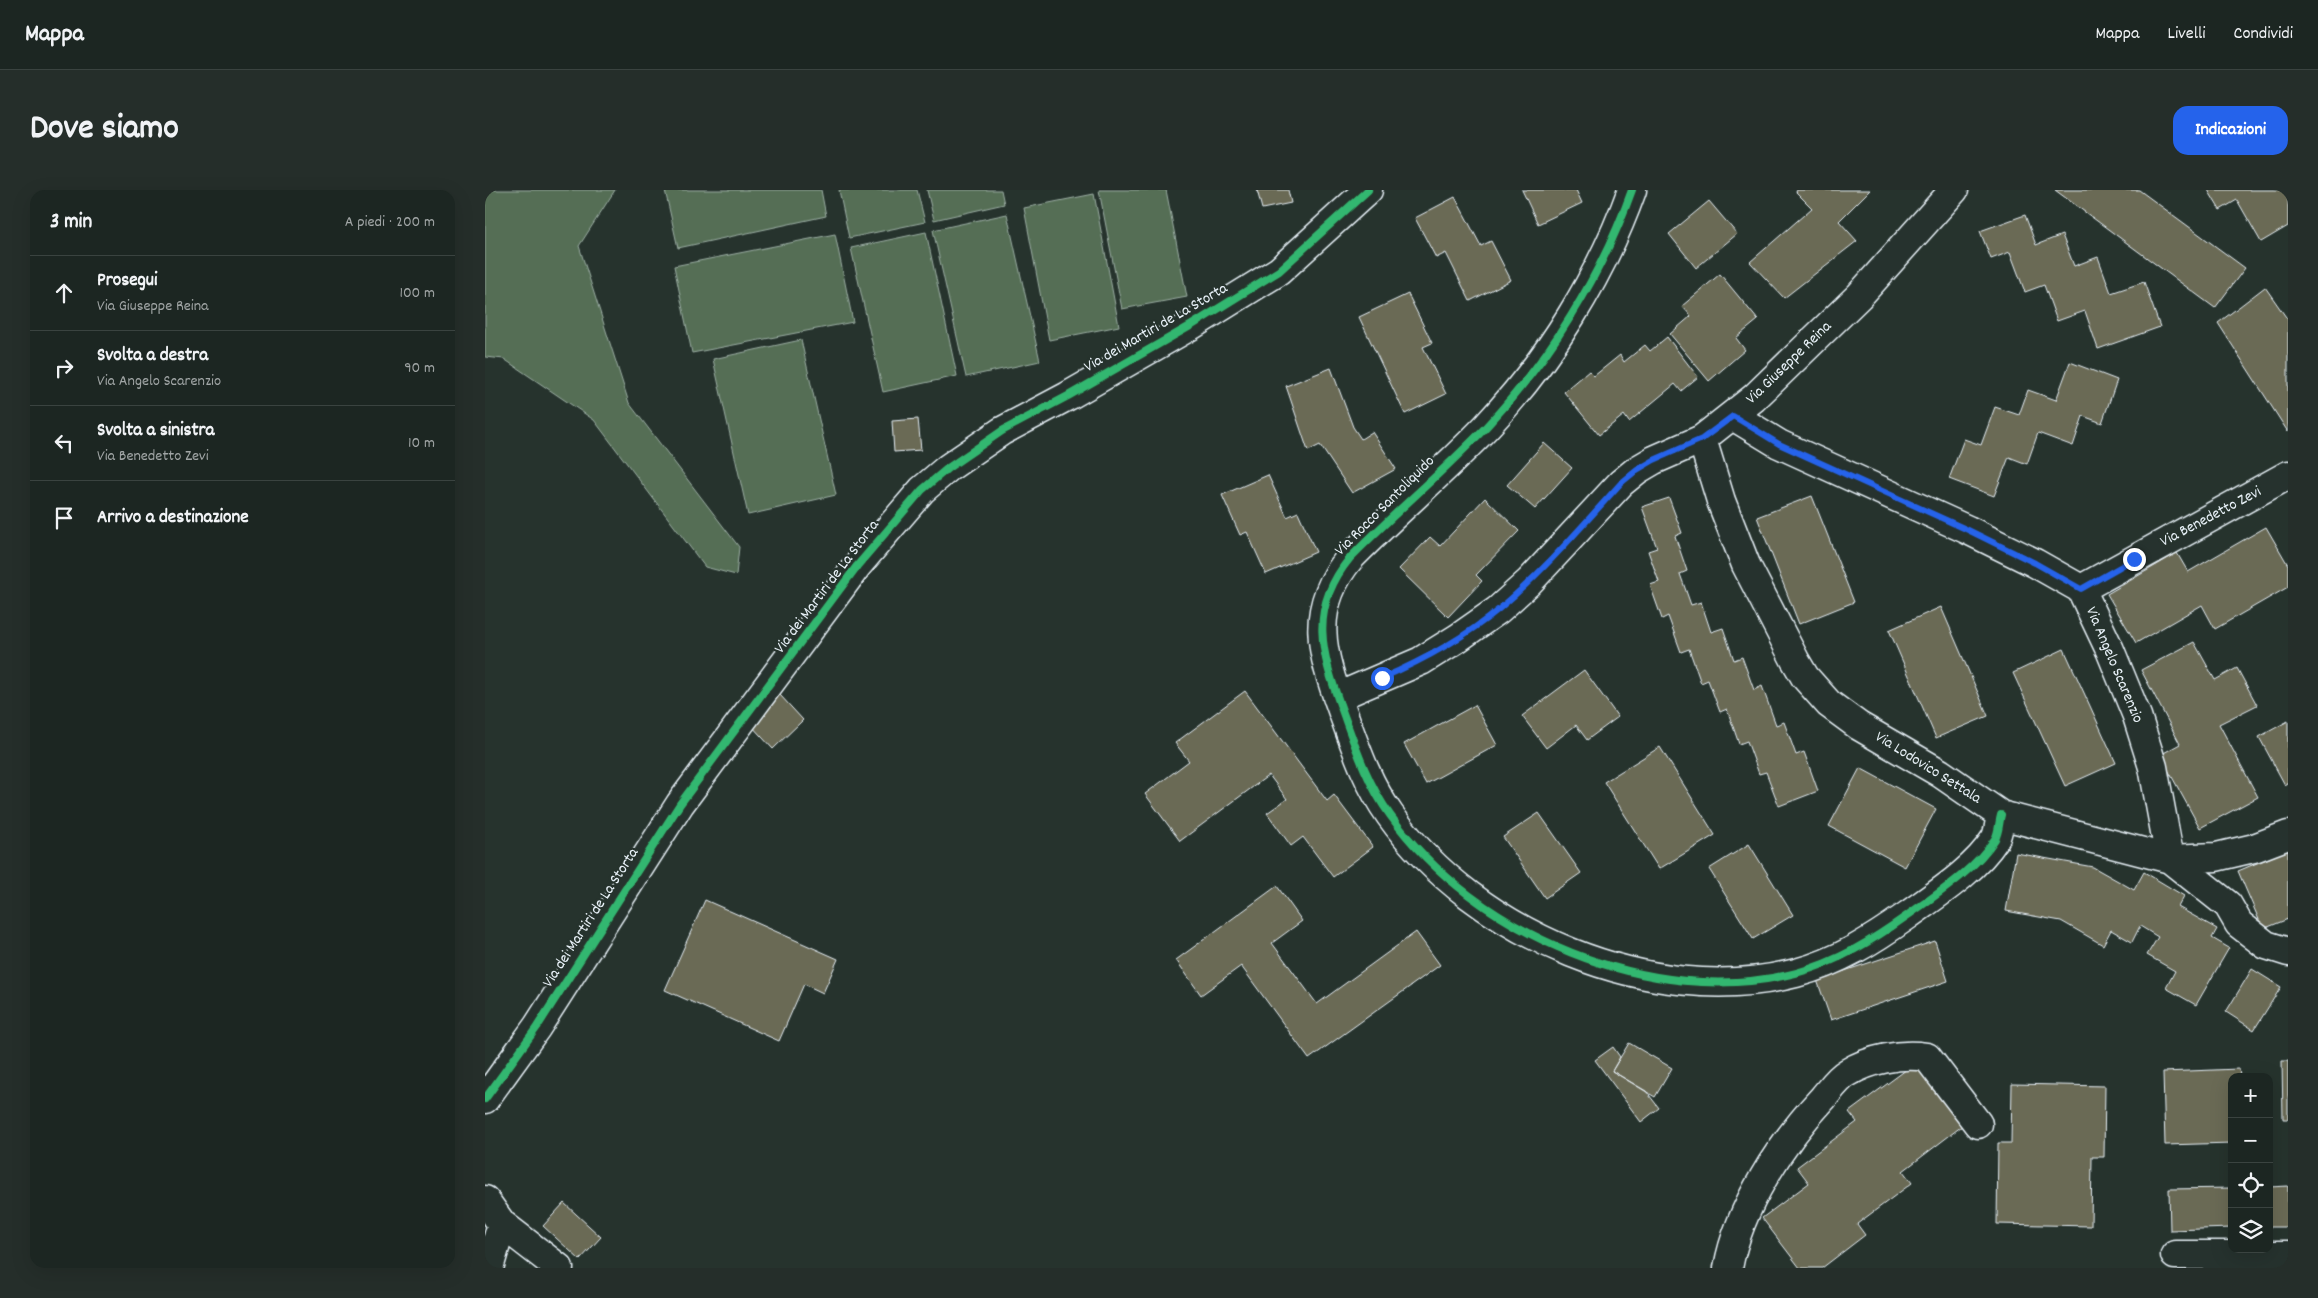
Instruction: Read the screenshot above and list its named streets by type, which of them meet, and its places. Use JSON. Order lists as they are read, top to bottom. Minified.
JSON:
{"streets":{"street":["Via dei Martiri de La Storta","Via Giuseppe Reina","Via Rocco Santoliquido","Via Benedetto Zevi","Via Angelo Scarenzio","Via Lodovico Settala"]},"crossings":[["Via Giuseppe Reina","Via Rocco Santoliquido"],["Via Giuseppe Reina","Via Angelo Scarenzio"],["Via Giuseppe Reina","Via Lodovico Settala"],["Via Rocco Santoliquido","Via Lodovico Settala"],["Via Benedetto Zevi","Via Angelo Scarenzio"],["Via Angelo Scarenzio","Via Lodovico Settala"]],"page":{"header":"Mappa","nav":["Mappa","Livelli","Condividi"],"title":"Dove siamo","buttons":"Indicazioni","heading":["3 min","A piedi · 200 m"],"list":[["Prosegui","Via Giuseppe Reina","100 m"],["Svolta a destra","Via Angelo Scarenzio","90 m"],["Svolta a sinistra","Via Benedetto Zevi","10 m"],"Arrivo a destinazione"],"map_buttons":["+","−"]}}
